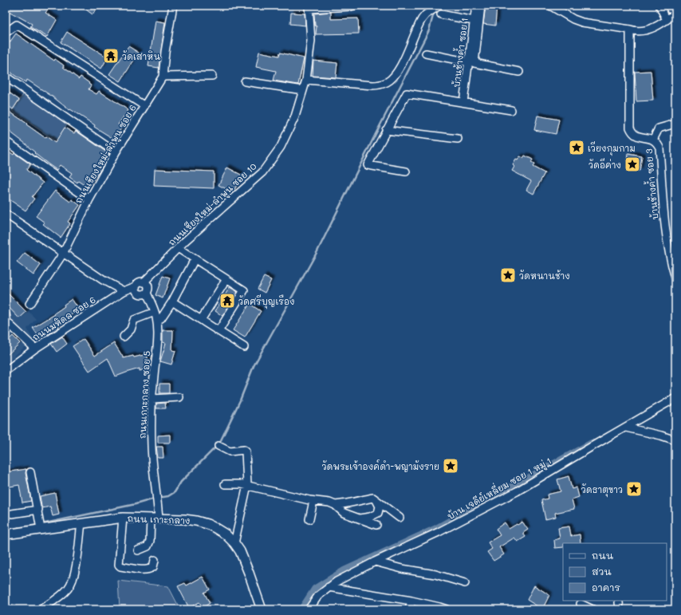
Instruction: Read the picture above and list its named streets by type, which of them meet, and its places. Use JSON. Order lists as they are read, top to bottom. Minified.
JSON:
{"streets":{"street":["บ้านช้างค้ำ ซอย 1","ถนนเชียงใหม่-ลำพูน ซอย 6","บ้านช้างค้ำ ซอย 3","ถนนเชียงใหม่-ลำพูน ซอย 10","ถนนมหิดล ซอย 6","ถนนเกาะกลาง ซอย 5","บ้าน เจดีย์เหลี่ยม ซอย 1 หมู่ 1","ถนน เกาะกลาง"]},"crossings":[["ถนนเชียงใหม่-ลำพูน ซอย 10","ถนนมหิดล ซอย 6"],["ถนนเชียงใหม่-ลำพูน ซอย 10","ถนนเกาะกลาง ซอย 5"],["ถนนมหิดล ซอย 6","ถนนเกาะกลาง ซอย 5"],["ถนนเกาะกลาง ซอย 5","ถนน เกาะกลาง"]],"places":{"temple":["วัดเสาหิน","วัดศรีบุญเรือง"],"place":["เวียงกุมกาม","วัดอีค่าง","วัดหนานช้าง","วัดพระเจ้าองค์ดำ-พญามังราย","วัดธาตุขาว"]},"legend":["ถนน","สวน","อาคาร"]}
